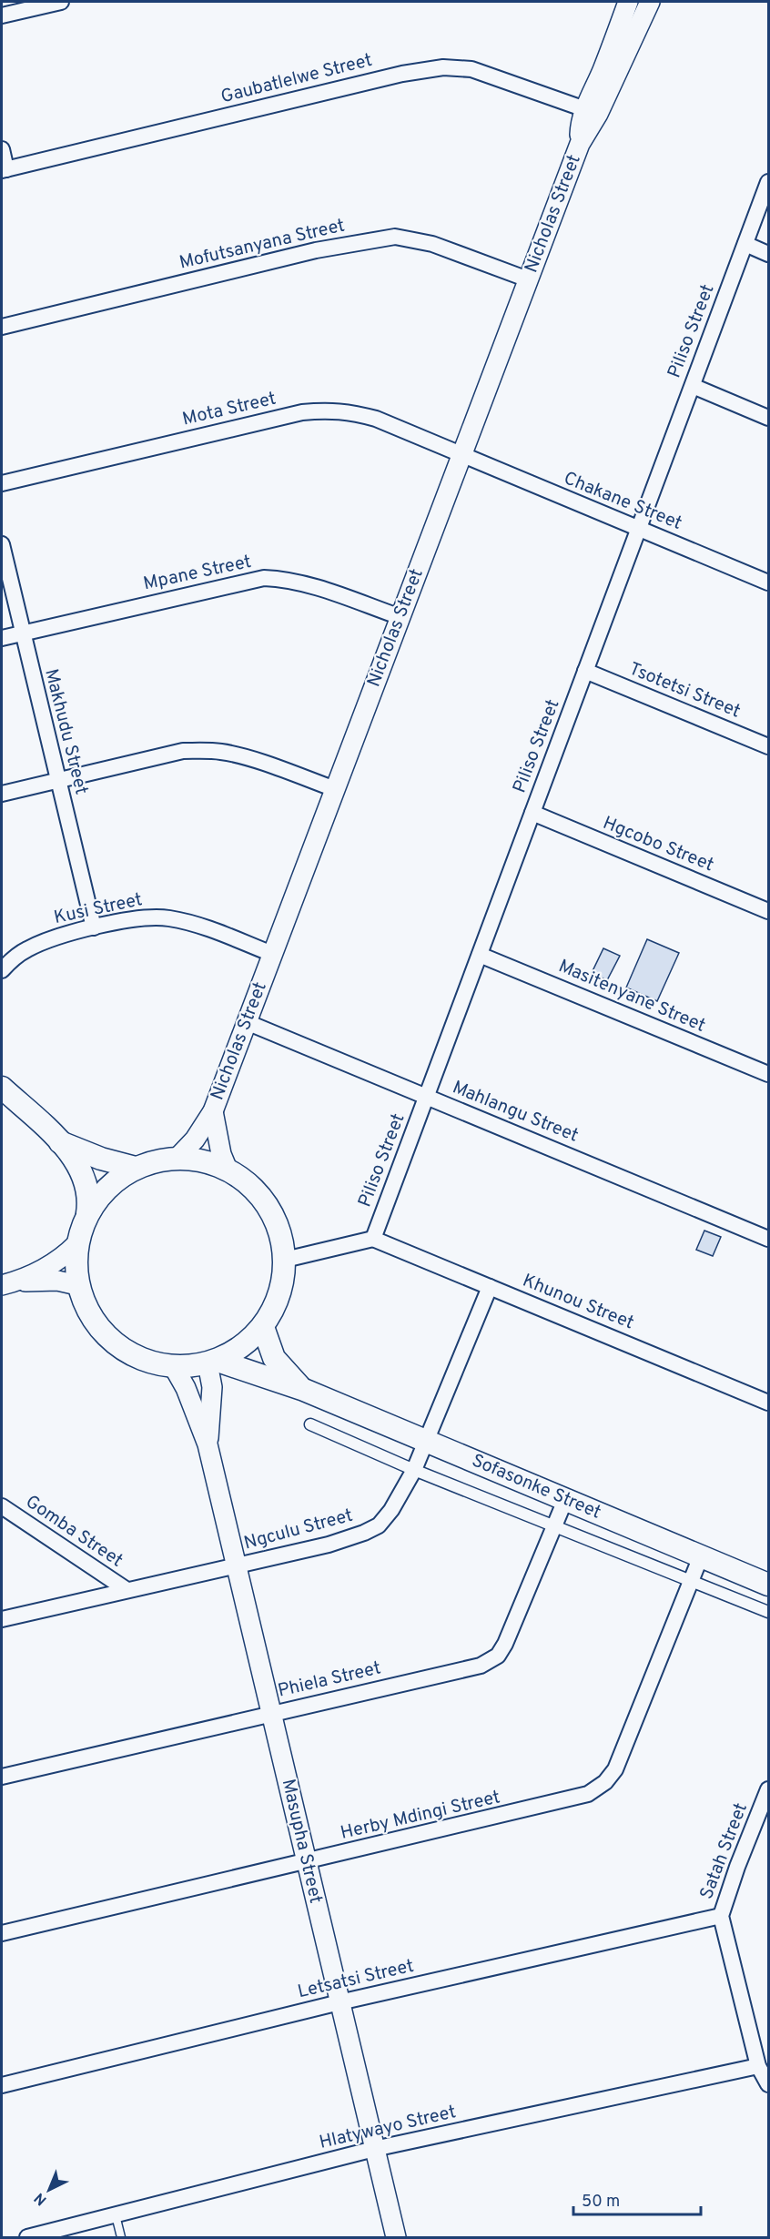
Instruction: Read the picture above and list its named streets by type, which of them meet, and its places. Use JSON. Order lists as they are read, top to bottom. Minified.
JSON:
{"streets":{"main road":["Sofasonke Street"],"street":["Gaubatlelwe Street","Nicholas Street","Mofutsanyana Street","Piliso Street","Mota Street","Chakane Street","Mpane Street","Tsotetsi Street","Makhudu Street","Hgcobo Street","Kusi Street","Masitenyane Street","Mahlangu Street","Khunou Street","Ngculu Street","Gomba Street","Phiela Street","Herby Mdingi Street","Masupha Street","Satah Street","Letsatsi Street","Hlatywayo Street"]},"crossings":[["Gaubatlelwe Street","Nicholas Street"],["Nicholas Street","Mofutsanyana Street"],["Nicholas Street","Mota Street"],["Nicholas Street","Chakane Street"],["Nicholas Street","Mpane Street"],["Nicholas Street","Kusi Street"],["Nicholas Street","Mahlangu Street"],["Nicholas Street","Sofasonke Street"],["Piliso Street","Chakane Street"],["Piliso Street","Tsotetsi Street"],["Piliso Street","Hgcobo Street"],["Piliso Street","Masitenyane Street"],["Piliso Street","Mahlangu Street"],["Piliso Street","Khunou Street"],["Mota Street","Chakane Street"],["Mpane Street","Makhudu Street"],["Makhudu Street","Kusi Street"],["Khunou Street","Ngculu Street"],["Sofasonke Street","Ngculu Street"],["Sofasonke Street","Phiela Street"],["Sofasonke Street","Herby Mdingi Street"],["Sofasonke Street","Masupha Street"],["Ngculu Street","Gomba Street"],["Ngculu Street","Masupha Street"],["Phiela Street","Masupha Street"],["Herby Mdingi Street","Masupha Street"],["Masupha Street","Letsatsi Street"],["Masupha Street","Hlatywayo Street"],["Satah Street","Letsatsi Street"],["Satah Street","Hlatywayo Street"]],"scale_bar":"50 m","north":"bottom left"}
